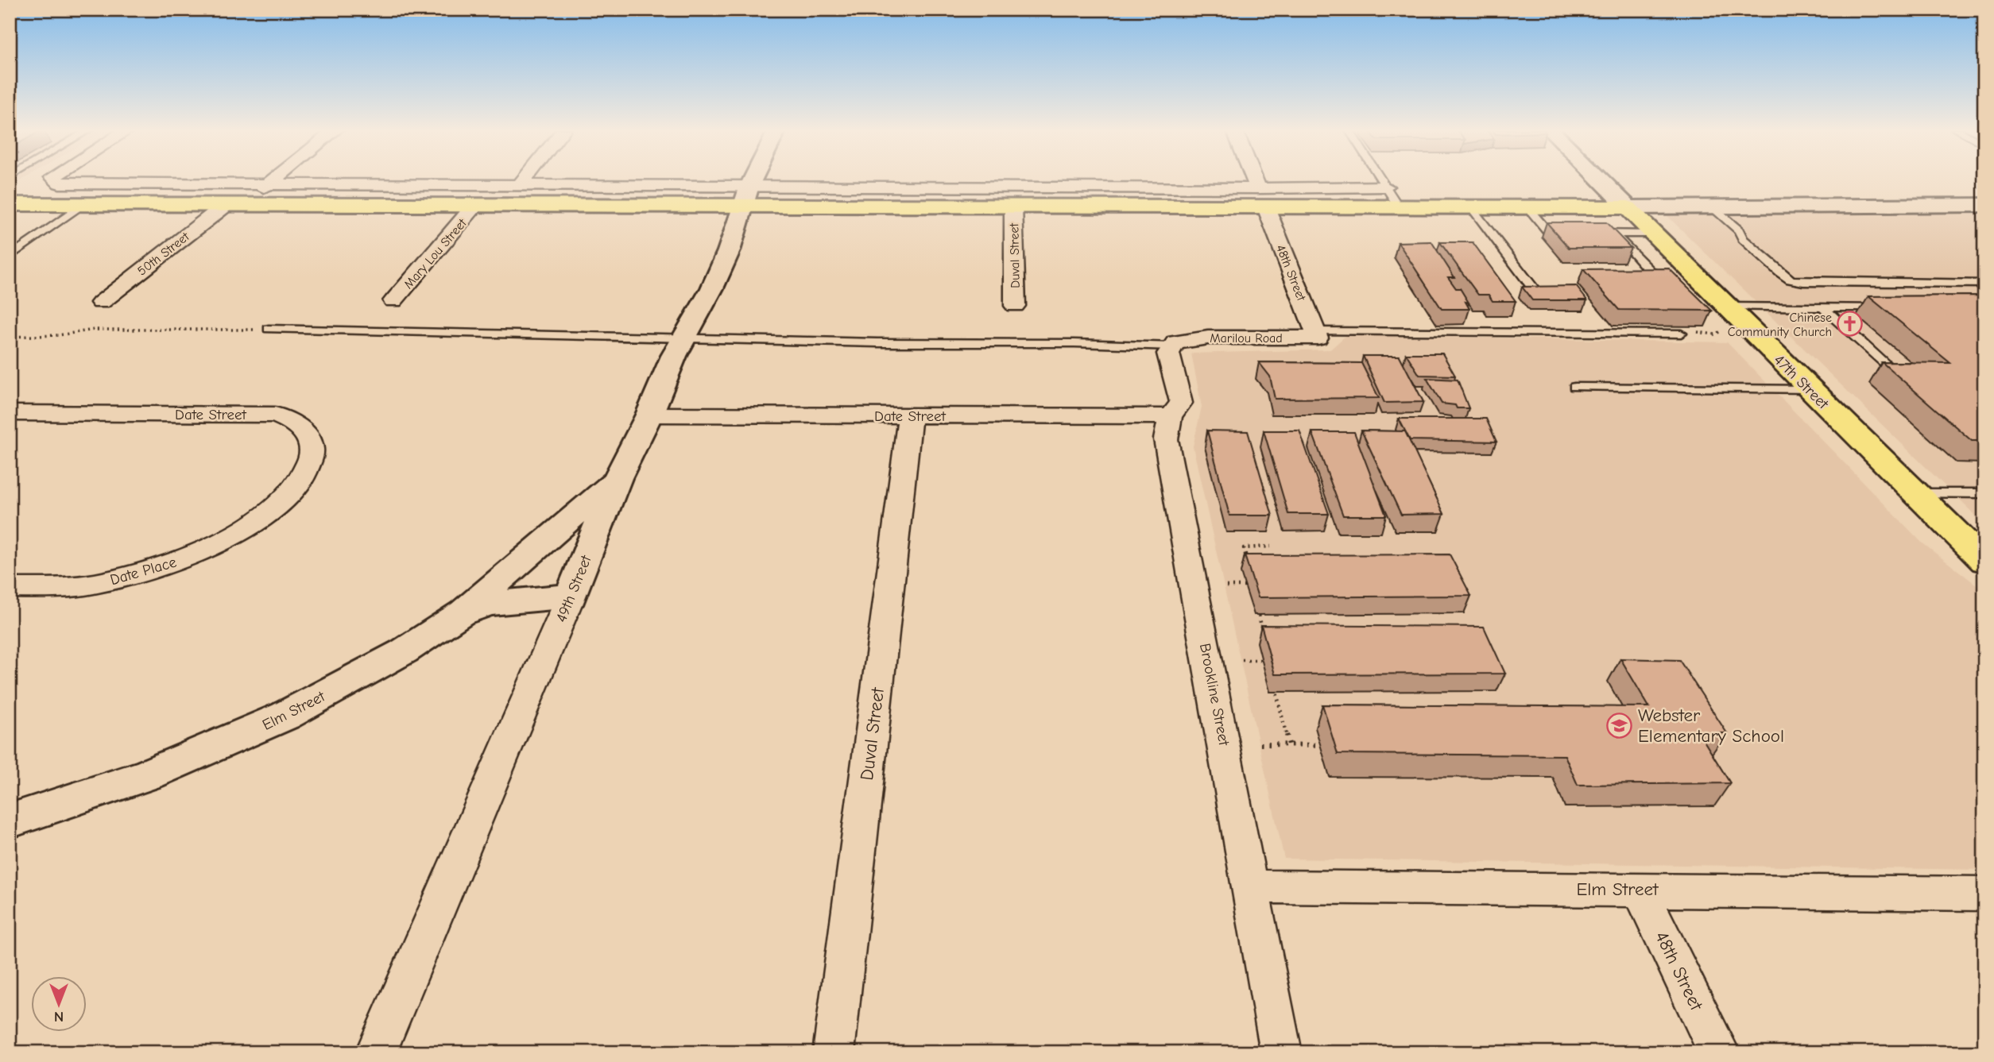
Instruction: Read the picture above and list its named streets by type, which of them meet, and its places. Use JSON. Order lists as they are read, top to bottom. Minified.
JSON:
{"streets":{"main road":["47th Street"],"street":["50th Street","Mary Lou Street","Duval Street","48th Street","Marilou Road","Date Street","Date Place","49th Street","Brookline Street","Elm Street"]},"crossings":[["Duval Street","Date Street"],["48th Street","Marilou Road"],["48th Street","Elm Street"],["Marilou Road","Brookline Street"],["Date Street","Date Place"],["Date Street","49th Street"],["Date Street","Brookline Street"],["49th Street","Elm Street"],["Brookline Street","Elm Street"]],"places":{"church":["Chinese Community Church"],"school or university":["Webster Elementary School"]},"north":"bottom"}
